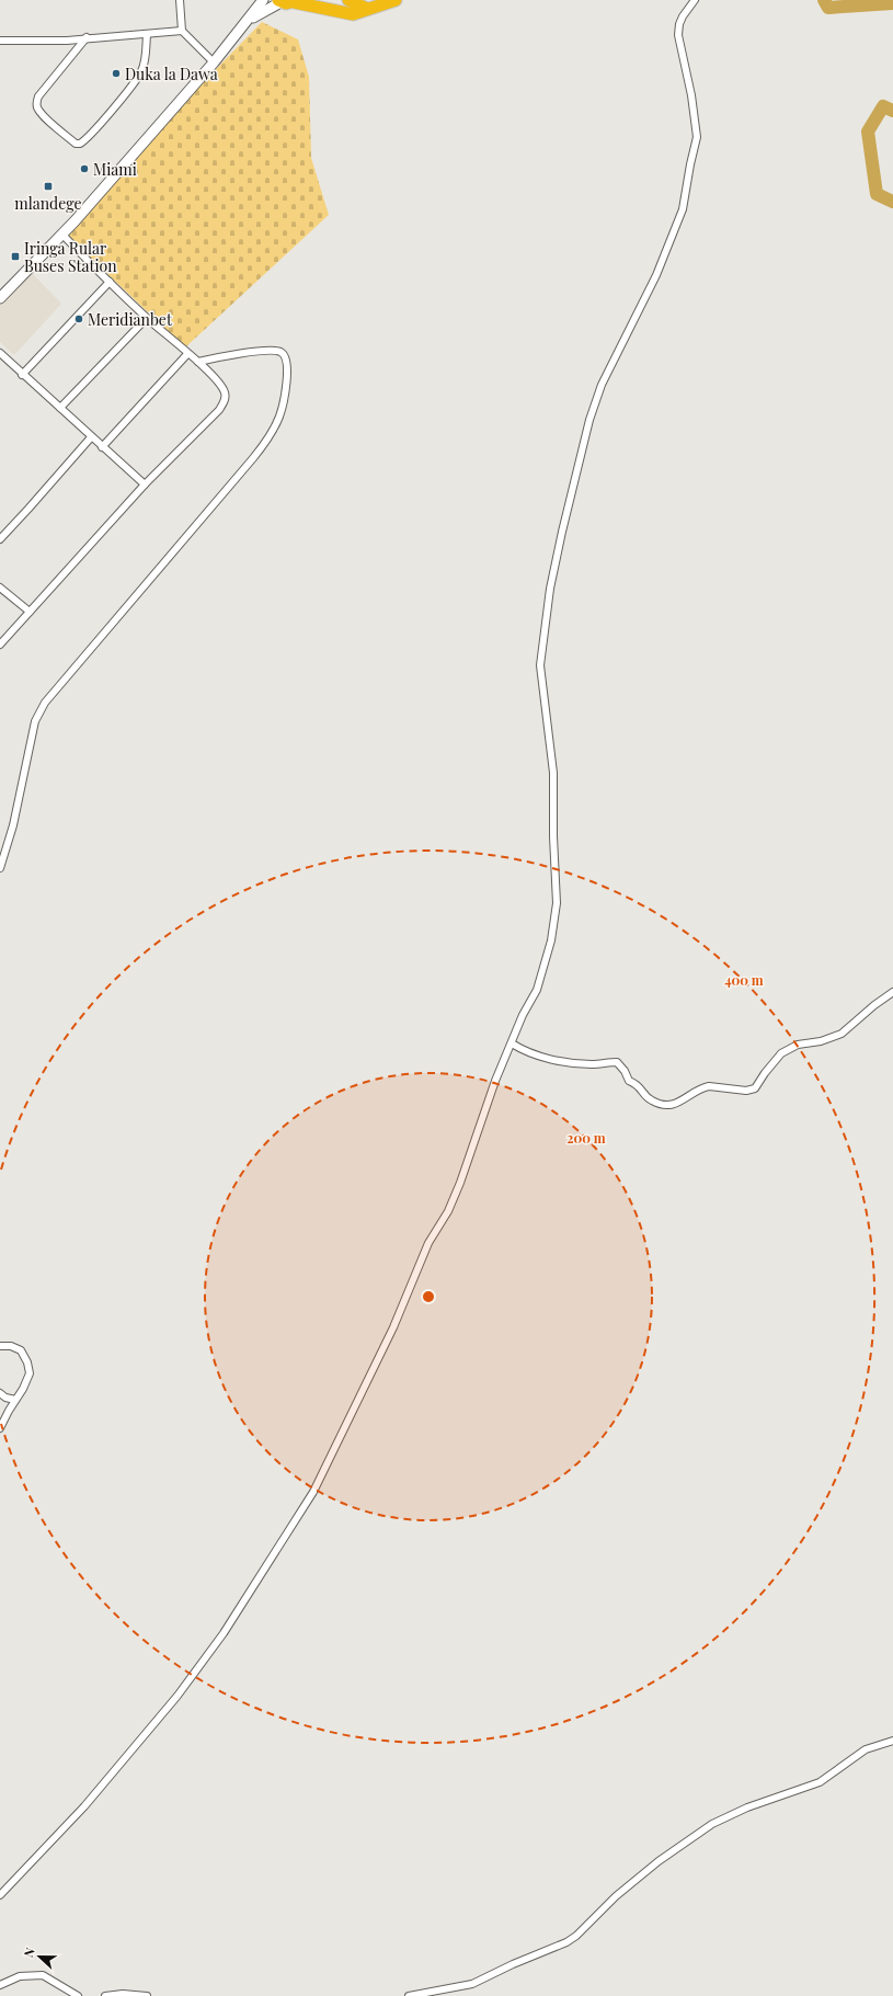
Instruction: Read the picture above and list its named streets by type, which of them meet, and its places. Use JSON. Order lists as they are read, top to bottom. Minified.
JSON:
{"places":{"other":["Duka la Dawa","Miami","Meridianbet"],"transit":["mlandege","Iringa Rular Buses Station"]},"north":"left","rings":["400 m","200 m"]}
